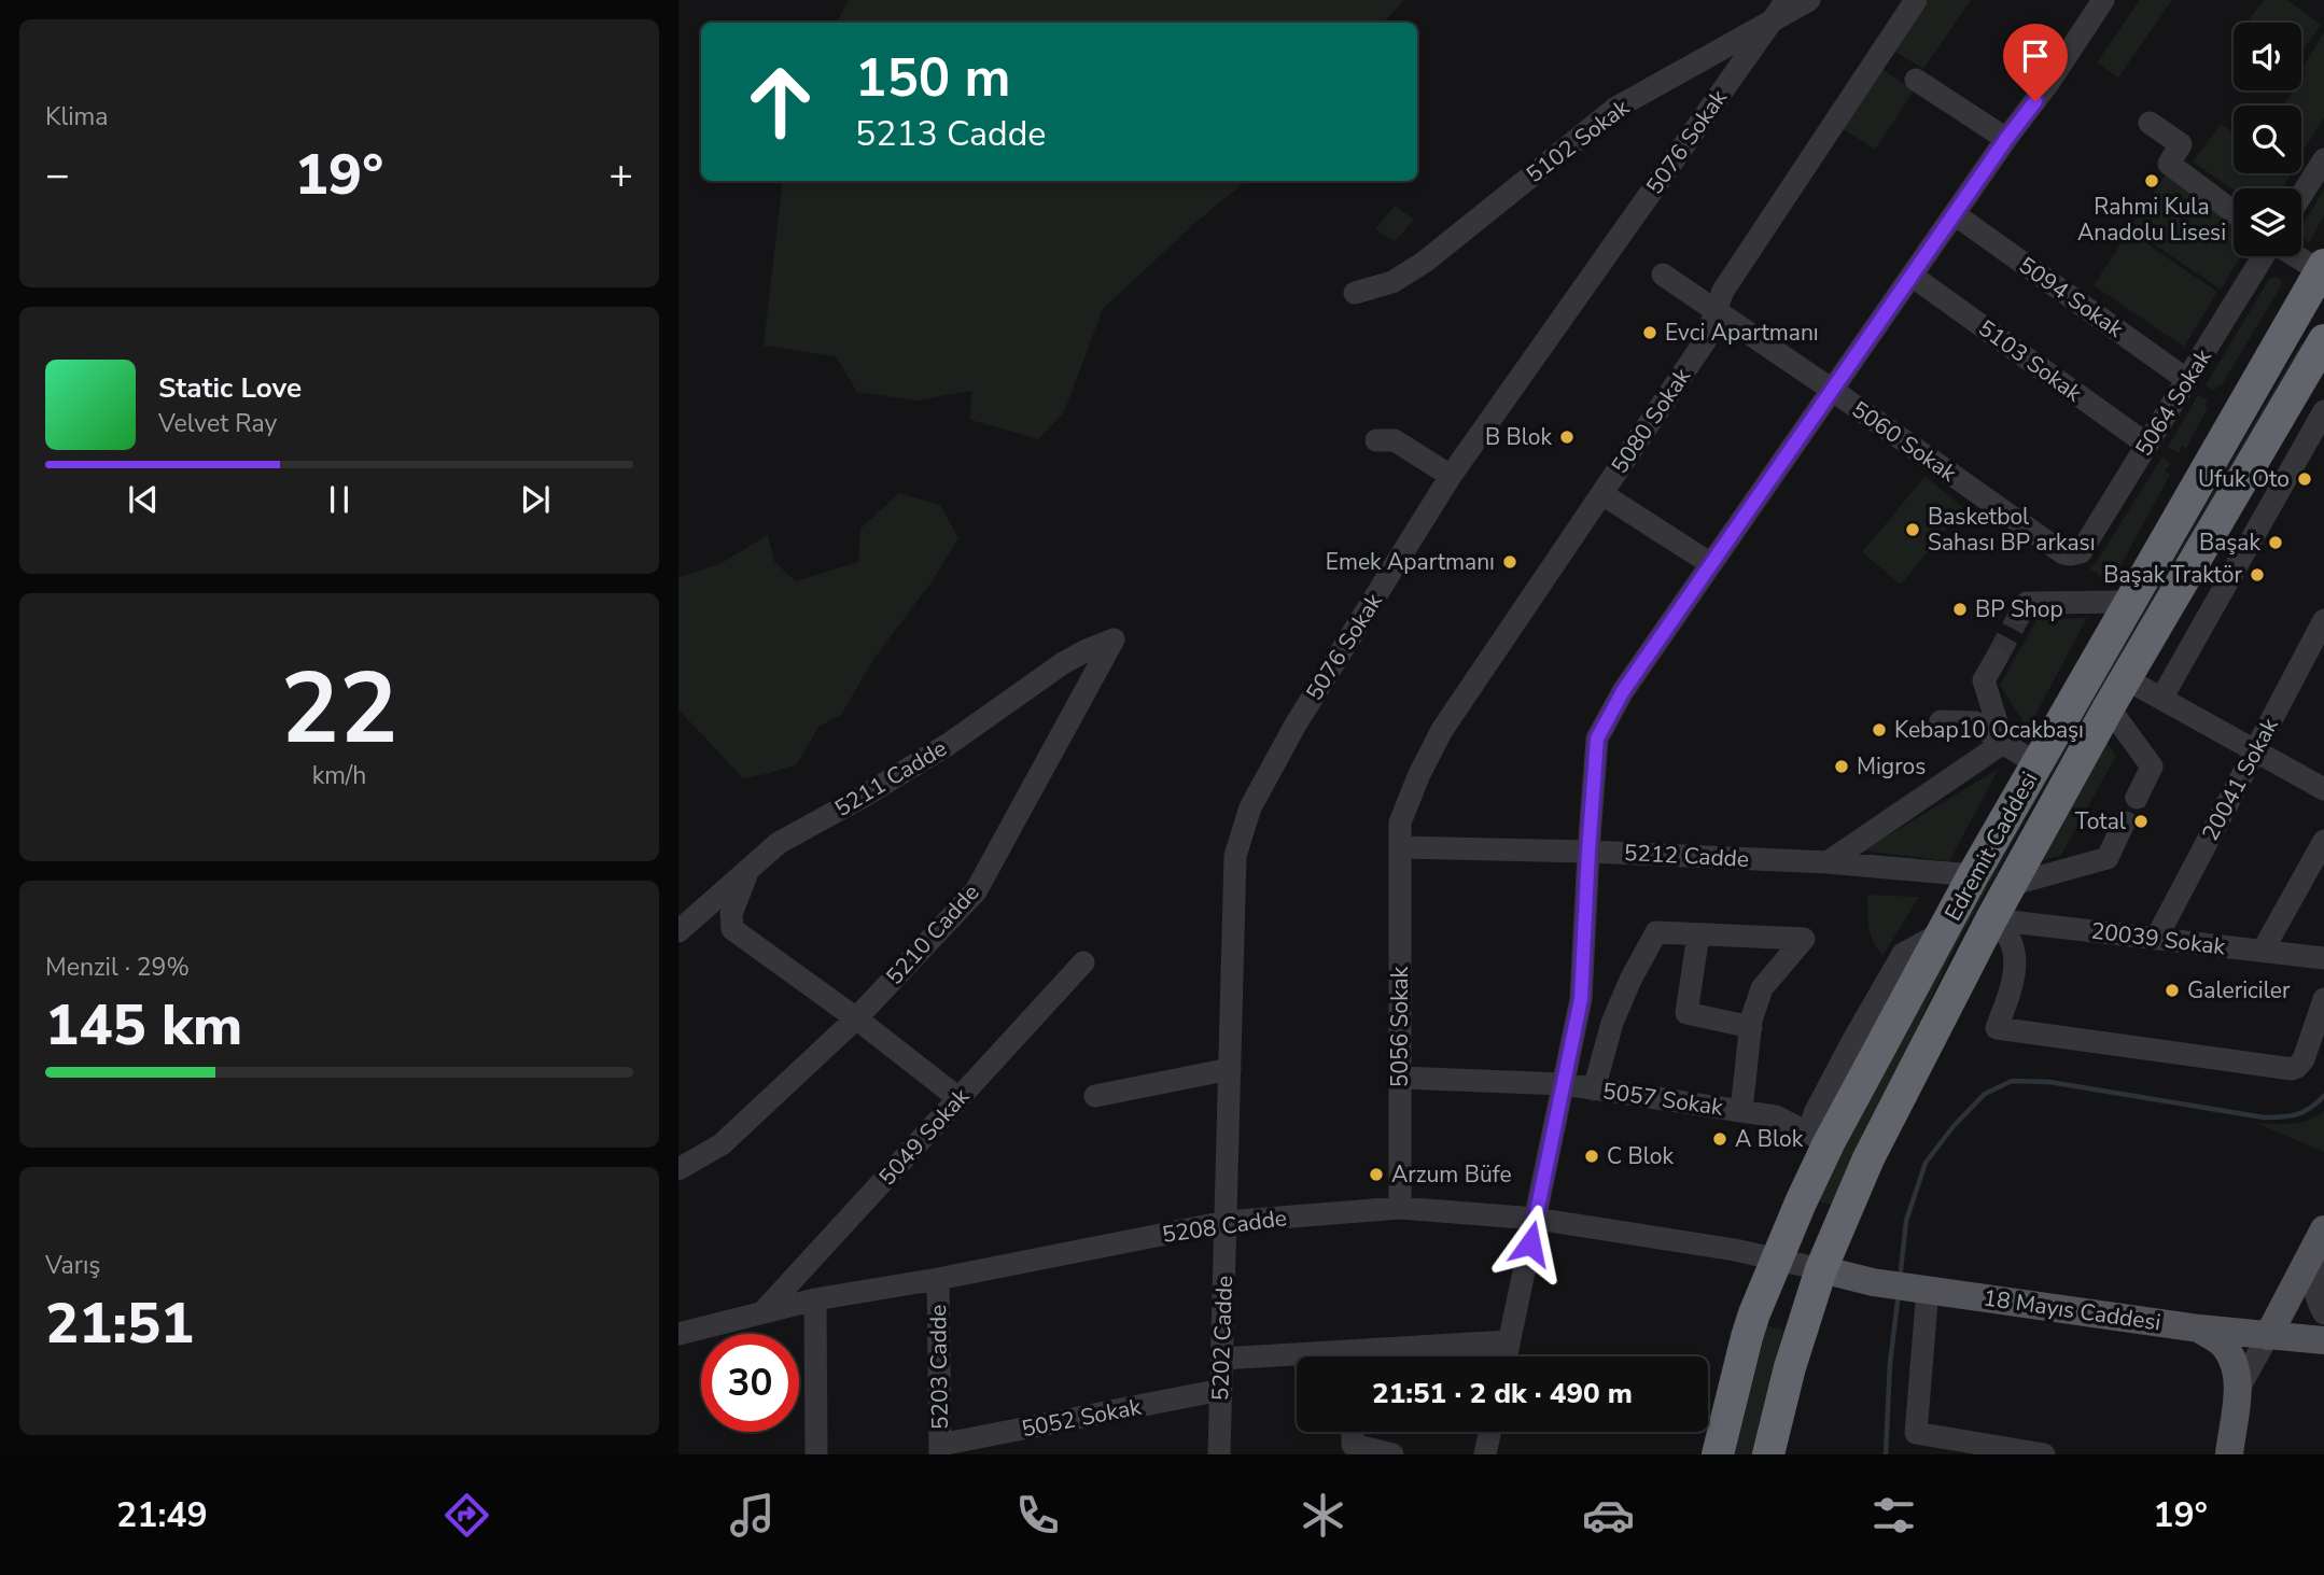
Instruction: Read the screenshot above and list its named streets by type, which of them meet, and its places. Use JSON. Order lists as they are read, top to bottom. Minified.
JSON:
{"streets":{"highway":["Edremit Caddesi"],"main road":["18 Mayıs Caddesi"],"street":["5102 Sokak","5076 Sokak","5094 Sokak","5103 Sokak","5064 Sokak","5080 Sokak","5060 Sokak","5211 Cadde","20041 Sokak","5212 Cadde","5210 Cadde","20039 Sokak","5056 Sokak","5057 Sokak","5049 Sokak","5208 Cadde","5202 Cadde","5203 Cadde","5052 Sokak"]},"crossings":[["5102 Sokak","5076 Sokak"],["5076 Sokak","5208 Cadde"],["5076 Sokak","5202 Cadde"],["5094 Sokak","5064 Sokak"],["5103 Sokak","5064 Sokak"],["5064 Sokak","5060 Sokak"],["5080 Sokak","5060 Sokak"],["5080 Sokak","5212 Cadde"],["5080 Sokak","5056 Sokak"],["5211 Cadde","5210 Cadde"],["20041 Sokak","20039 Sokak"],["Edremit Caddesi","5212 Cadde"],["Edremit Caddesi","20039 Sokak"],["Edremit Caddesi","5057 Sokak"],["Edremit Caddesi","5208 Cadde"],["Edremit Caddesi","18 Mayıs Caddesi"],["5212 Cadde","5056 Sokak"],["5056 Sokak","5057 Sokak"],["5056 Sokak","5208 Cadde"],["5049 Sokak","5208 Cadde"],["5208 Cadde","18 Mayıs Caddesi"],["5208 Cadde","5202 Cadde"],["5208 Cadde","5203 Cadde"],["5202 Cadde","5052 Sokak"],["5203 Cadde","5052 Sokak"]],"places":["Rahmi Kula Anadolu Lisesi","Evci Apartmanı","B Blok","Ufuk Oto","Basketbol Sahası BP arkası","Başak","Emek Apartmanı","Başak Traktör","BP Shop","Kebap10 Ocakbaşı","Migros","Total","Galericiler","A Blok","C Blok","Arzum Büfe"],"page":{"tile":["Klima",["22","km/h"],["Menzil · 29%","145 km"],["Varış","21:51"]],"turn":["150 m","5213 Cadde"],"heat":["−","19°","+"],"song":["Static Love","Velvet Ray"],"limit":"30","trip":"21:51 · 2 dk · 490 m","tabs":["21:49","19°"]}}
